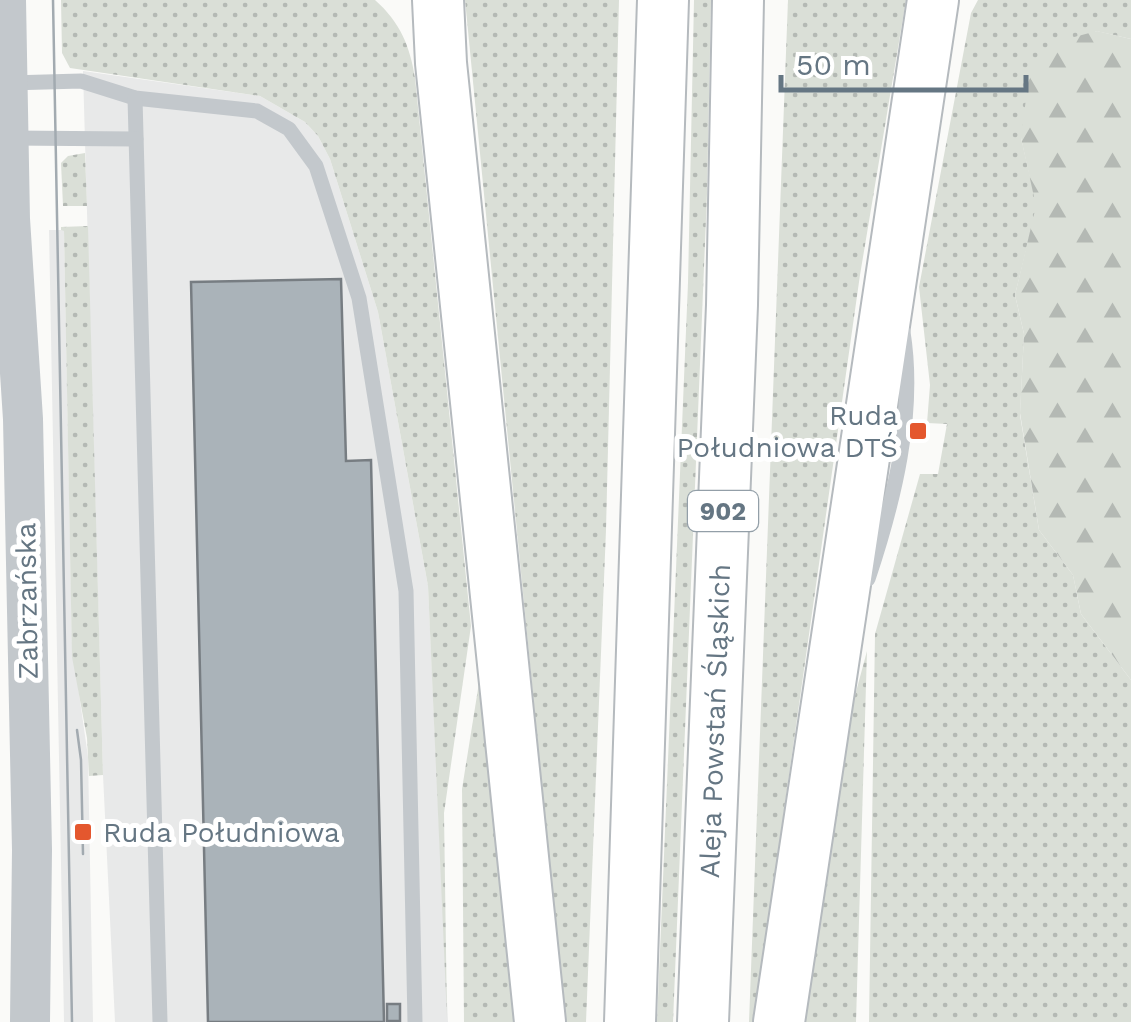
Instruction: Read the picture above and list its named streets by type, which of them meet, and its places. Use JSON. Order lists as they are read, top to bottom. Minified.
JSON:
{"streets":{"main road":["902","Aleja Powstań Śląskich"],"street":["Zabrzańska"]},"places":{"transit":["Ruda Południowa DTŚ","Ruda Południowa"]},"scale_bar":"50 m"}
